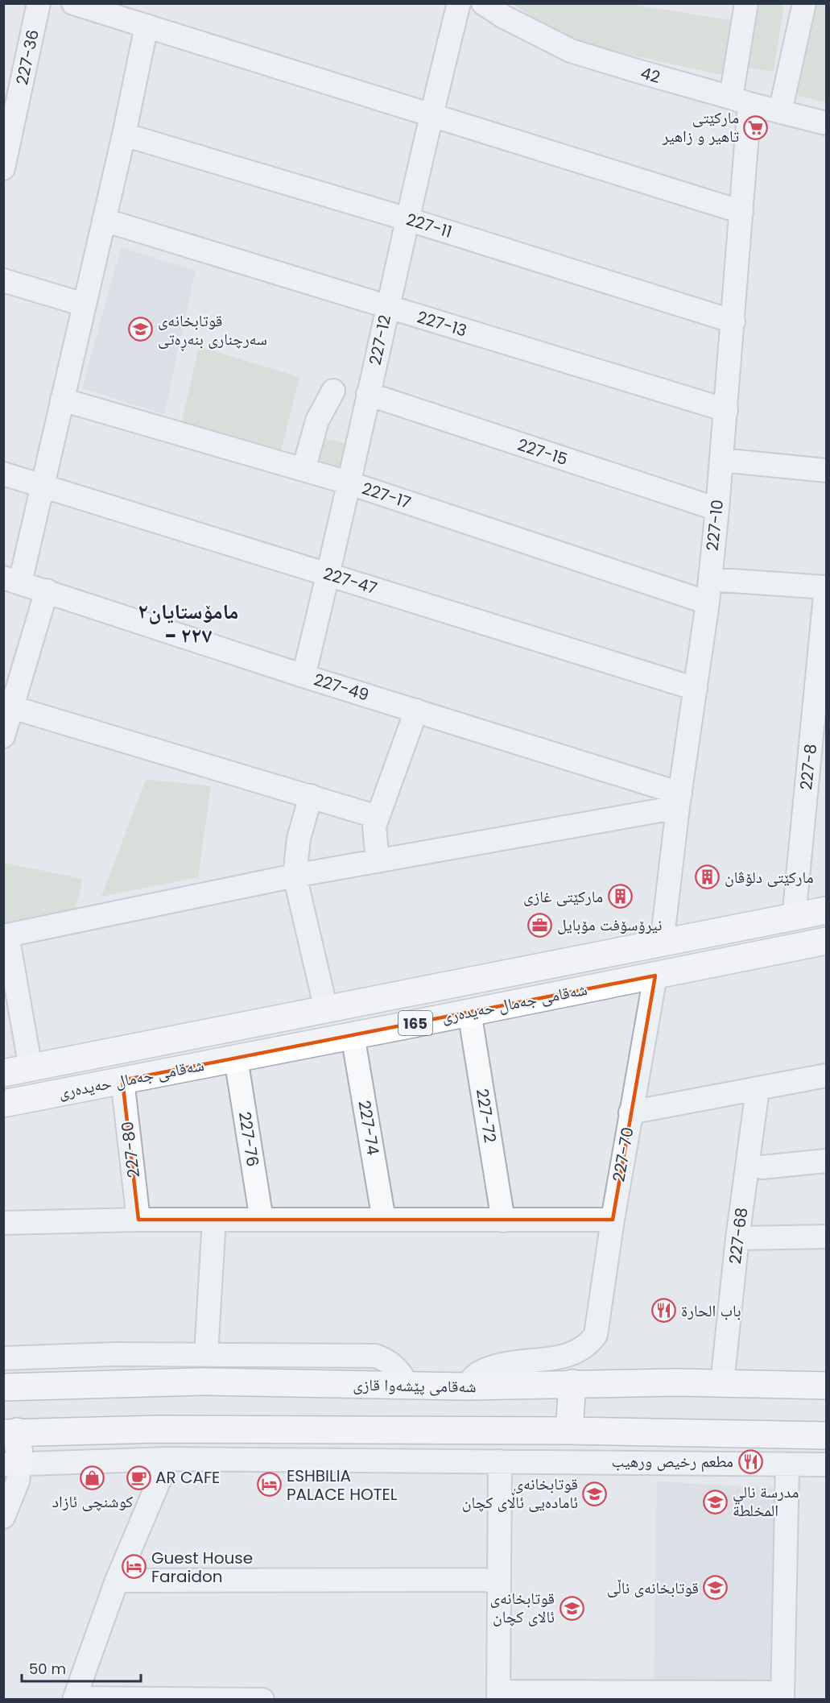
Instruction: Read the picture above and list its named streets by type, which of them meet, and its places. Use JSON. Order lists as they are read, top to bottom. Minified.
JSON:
{"streets":{"main road":["شەقامی جەمال حەیدەری","165","شەقامی پێشەوا قازی"],"street":["227-36","42","227-11","227-13","227-12","227-15","227-17","227-10","227-47","227-49","227-8","227-72","227-74","227-76","227-80","227-70","227-68"]},"crossings":[["42","227-10"],["227-11","227-12"],["227-11","227-10"],["227-13","227-12"],["227-13","227-10"],["227-12","227-15"],["227-12","227-17"],["227-12","227-47"],["227-12","227-49"],["227-15","227-10"],["227-17","227-10"],["227-10","227-47"],["227-10","227-49"],["227-10","شەقامی جەمال حەیدەری"],["227-8","شەقامی جەمال حەیدەری"],["شەقامی جەمال حەیدەری","227-72"],["شەقامی جەمال حەیدەری","227-74"],["شەقامی جەمال حەیدەری","227-76"],["شەقامی جەمال حەیدەری","227-80"],["شەقامی جەمال حەیدەری","227-70"],["227-70","شەقامی پێشەوا قازی"],["227-68","شەقامی پێشەوا قازی"]],"districts":["مامۆستایان٢ - ٢٢٧"],"places":{"supermarket":["ماركێتی تاهیر و زاهیر"],"school or university":["قوتابخانەی سەرچناری بنەڕەتی","قوتابخانەی ئامادەیی ئاڵای کچان","مدرسة نالي المخلطة","قوتابخانەی ناڵی","قوتابخانەی ئالای کچان"],"building":["ماركێتی دلۆڤان","ماركێتی غازی"],"office":["نیرۆسۆفت مۆبایل"],"restaurant":["باب الحارة","مطعم رخيص ورهيب"],"shop":["کوشنچی ئازاد"],"cafe":["AR CAFE"],"hotel":["ESHBILIA PALACE HOTEL","Guest House Faraidon"]},"scale_bar":"50 m"}
